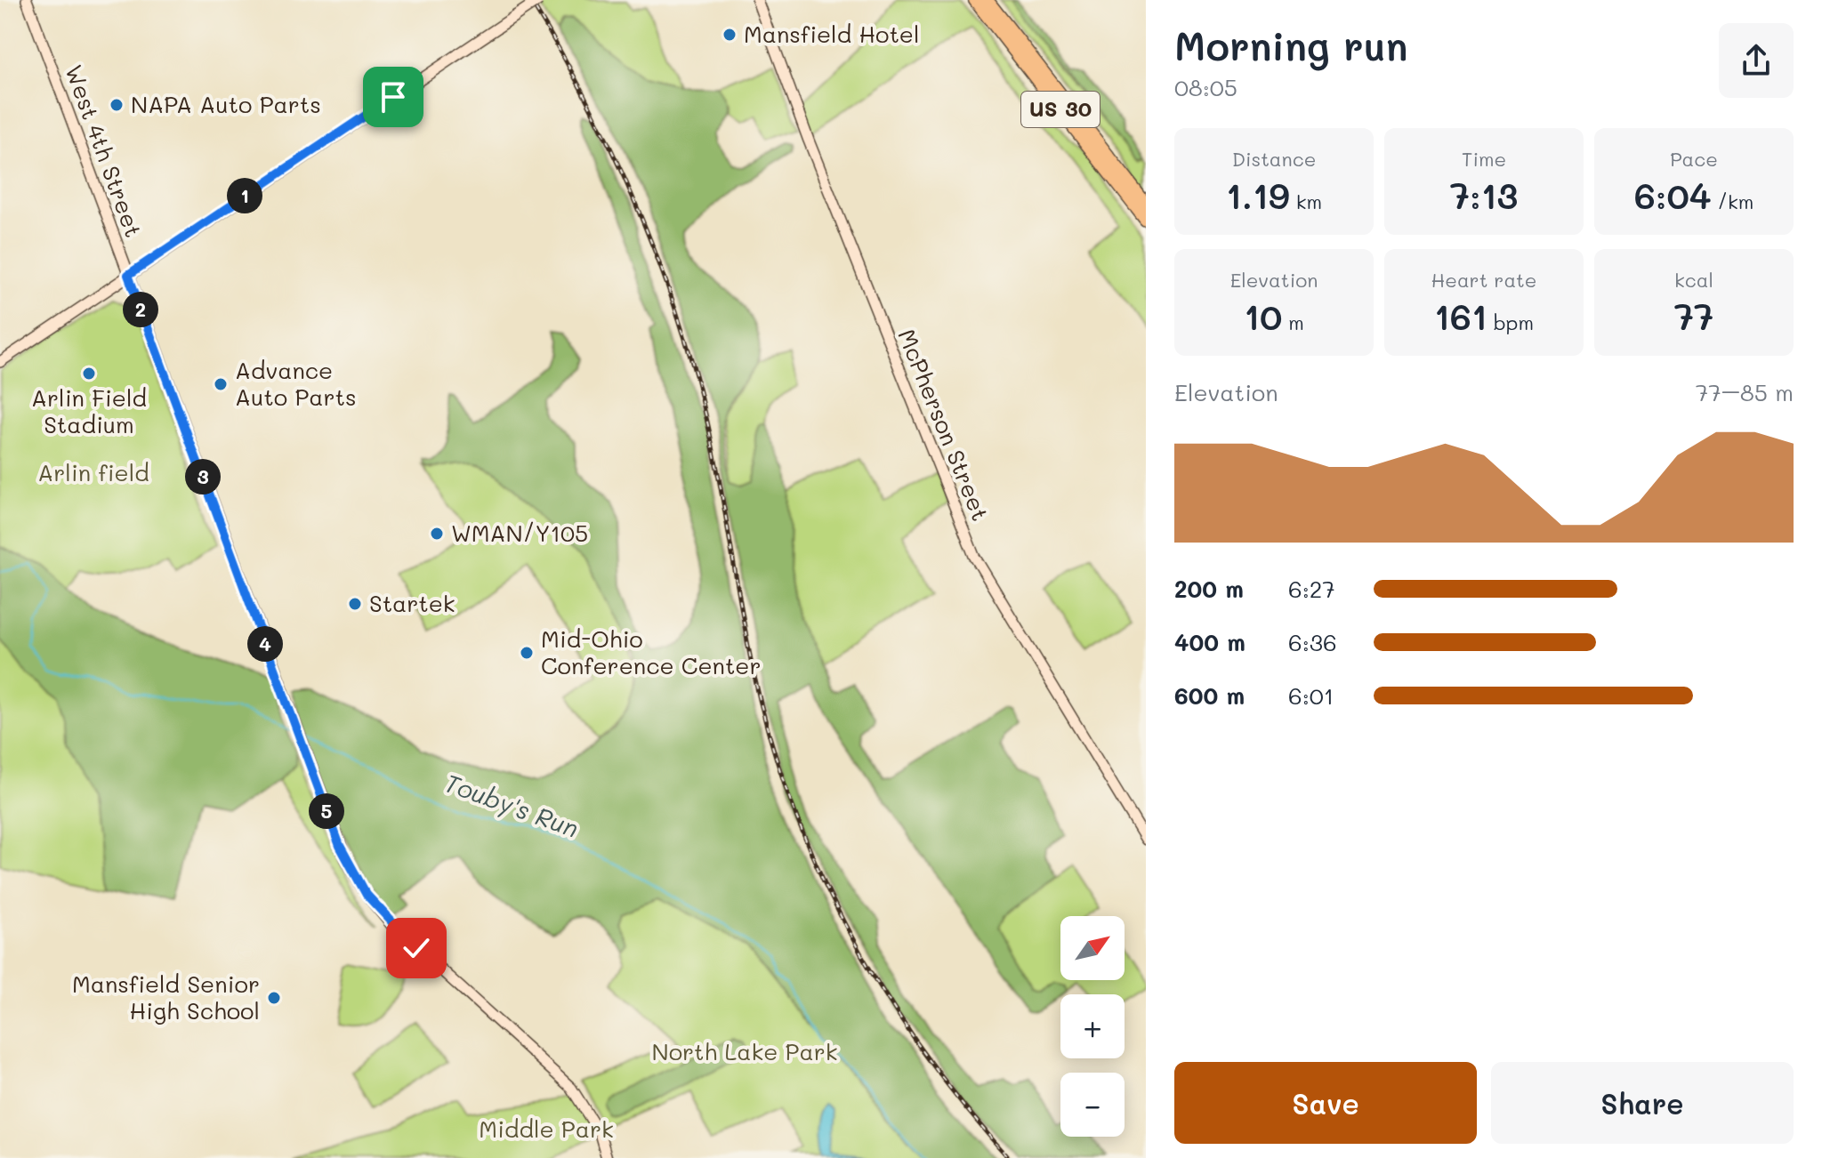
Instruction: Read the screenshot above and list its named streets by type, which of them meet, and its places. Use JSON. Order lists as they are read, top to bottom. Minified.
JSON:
{"streets":{"highway":["US 30"],"main road":["West 4th Street","McPherson Street"]},"water":["Touby's Run"],"parks":["Arlin field","North Lake Park","Middle Park"],"places":["Mansfield Hotel","NAPA Auto Parts","Arlin Field Stadium","Advance Auto Parts","WMAN/Y105","Startek","Mid-Ohio Conference Center","Mansfield Senior High School"],"north":"top right","page":{"heading":["Morning run","08:05"],"stats":[["Distance","1.19 km"],["Time","7:13"],["Pace","6:04 /km"],["Elevation","10 m"],["Heart rate","161 bpm"],["kcal","77"]],"pins":["1","2","3","4","5"],"chart":["Elevation","77–85 m"],"list":[{"name":"200 m","note":"6:27"},{"name":"400 m","note":"6:36"},{"name":"600 m","note":"6:01"}],"map_buttons":["+","−"],"buttons":["Save","Share"]}}
